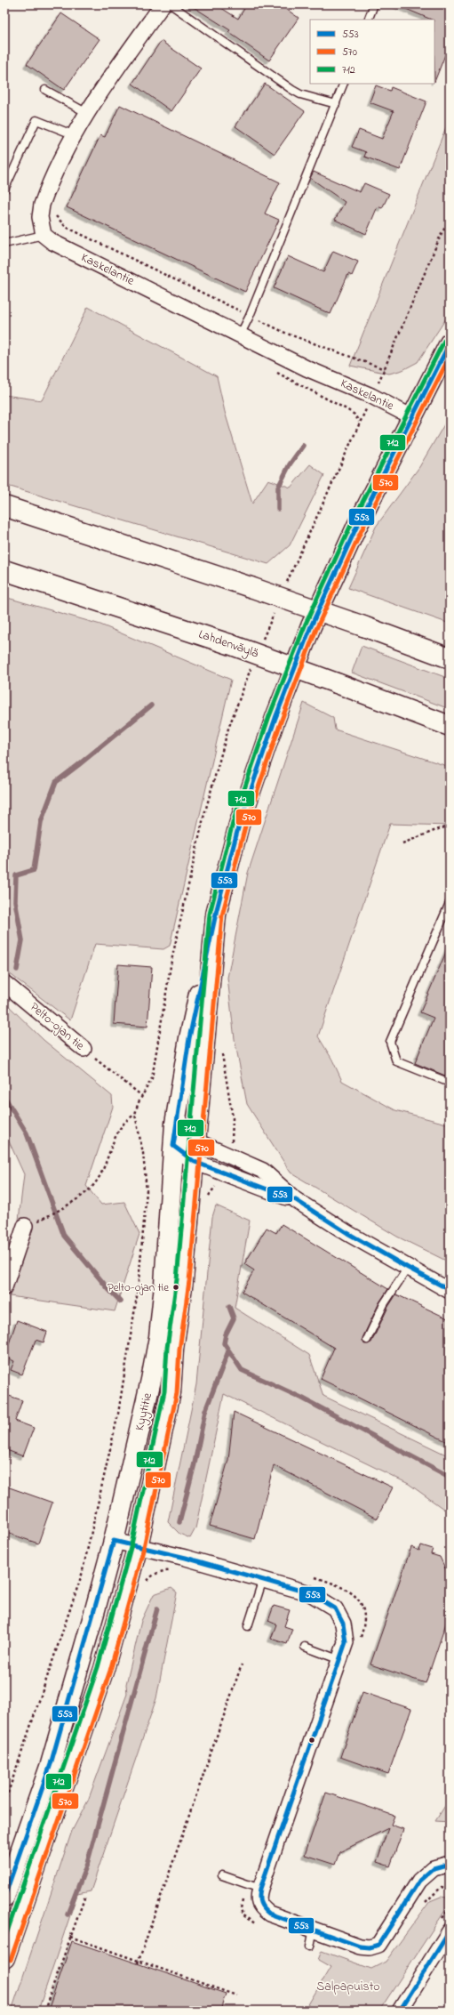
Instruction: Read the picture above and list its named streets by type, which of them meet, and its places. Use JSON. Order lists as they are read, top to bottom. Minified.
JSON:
{"streets":{"main road":["Lahdenväylä","Kyytitie"],"street":["Kaskelantie","Pelto-ojan tie"]},"crossings":[["Kaskelantie","Kyytitie"]],"parks":["Salpapuisto"],"places":["Pelto-ojan tie"],"lines":["transit line 712","transit line 553","transit line 570"],"legend":["553","570","712"]}
